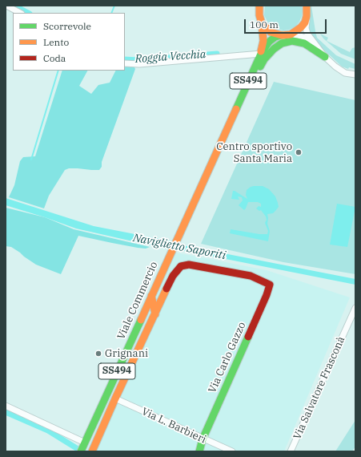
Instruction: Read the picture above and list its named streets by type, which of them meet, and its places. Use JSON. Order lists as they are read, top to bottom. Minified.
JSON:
{"streets":{"main road":["SS494","Viale Commercio","Via Carlo Gazzo"],"street":["Via Salvatore Frasconà","Via L. Barbieri"]},"crossings":[["Via Carlo Gazzo","Via L. Barbieri"]],"water":["Roggia Vecchia","Naviglietto Saporiti"],"places":["Centro sportivo Santa Maria","Grignani"],"legend":["Scorrevole","Lento","Coda"],"scale_bar":"100 m"}
